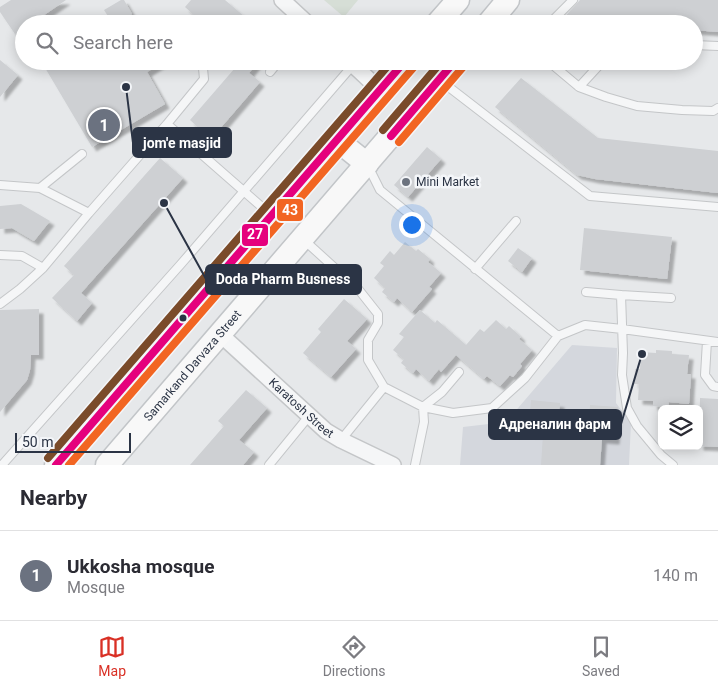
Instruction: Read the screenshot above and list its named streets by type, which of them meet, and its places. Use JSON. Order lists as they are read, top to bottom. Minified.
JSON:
{"streets":{"main road":["Samarkand Darvaza Street"],"street":["Karatosh Street"]},"crossings":[["Samarkand Darvaza Street","Karatosh Street"]],"places":["jom'e masjid","Mini Market","Doda Pharm Busness","Адреналин фарм"],"lines":["transit line 27","transit line 43"],"scale_bar":"50 m","page":{"search":"Search here","pins":"1","scale":"50 m","heading":"Nearby","list":[{"mark":"1","name":"Ukkosha mosque","note":"Mosque","value":"140 m"}],"nav":["Map","Directions","Saved"]}}
